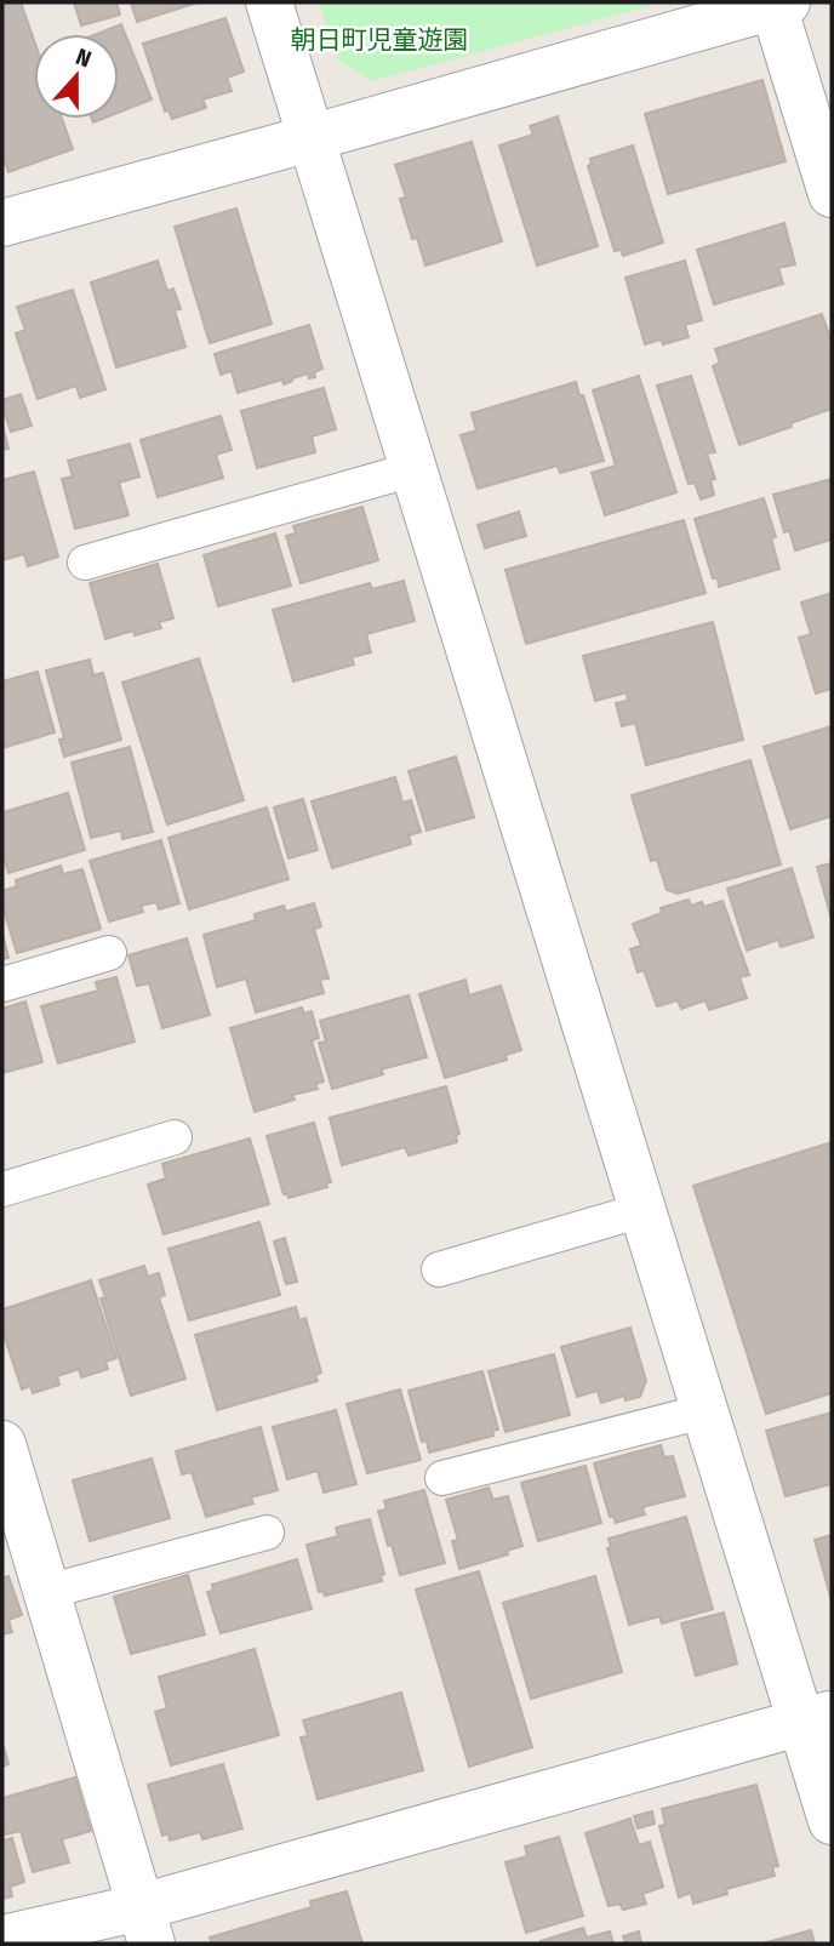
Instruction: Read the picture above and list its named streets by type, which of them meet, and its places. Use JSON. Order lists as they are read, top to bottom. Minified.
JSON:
{"parks":["朝日町児童遊園"],"north":"top"}
